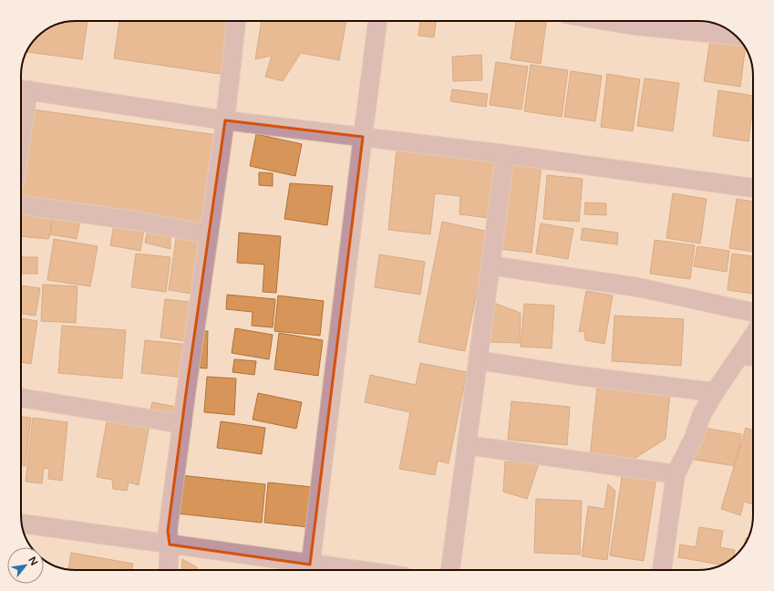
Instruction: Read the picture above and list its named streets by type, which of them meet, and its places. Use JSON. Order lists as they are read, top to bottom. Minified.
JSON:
{"north":"top right"}
